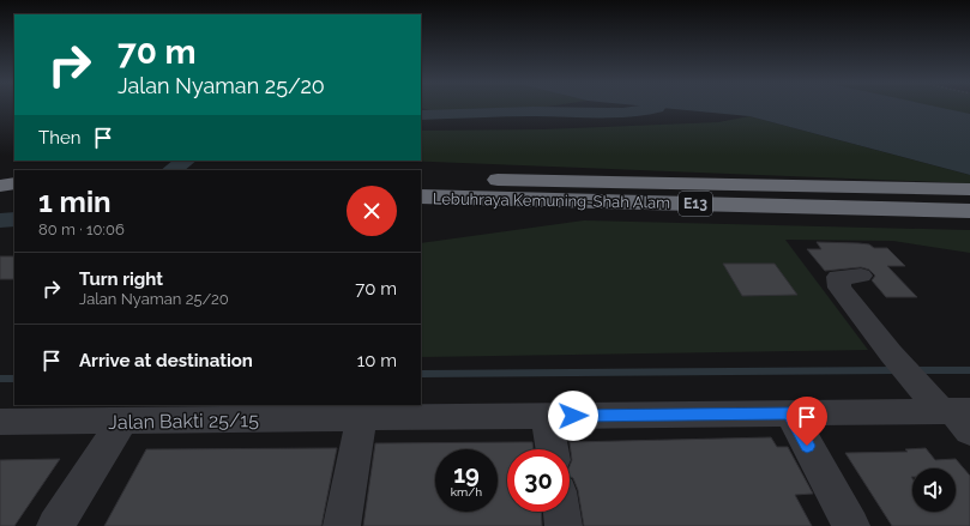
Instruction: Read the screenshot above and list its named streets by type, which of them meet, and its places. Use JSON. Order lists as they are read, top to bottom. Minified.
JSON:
{"streets":{"highway":["Lebuhraya Kemuning-Shah Alam","E13"],"street":["Jalan Bakti 25/15"]},"page":{"turn":["70 m","Jalan Nyaman 25/20"],"then":"Then","heading":["1 min","80 m · 10:06"],"list":[{"name":"Turn right","note":"Jalan Nyaman 25/20","value":"70 m"},{"name":"Arrive at destination","value":"10 m"}],"speed":"19 km/h","limit":"30"}}
